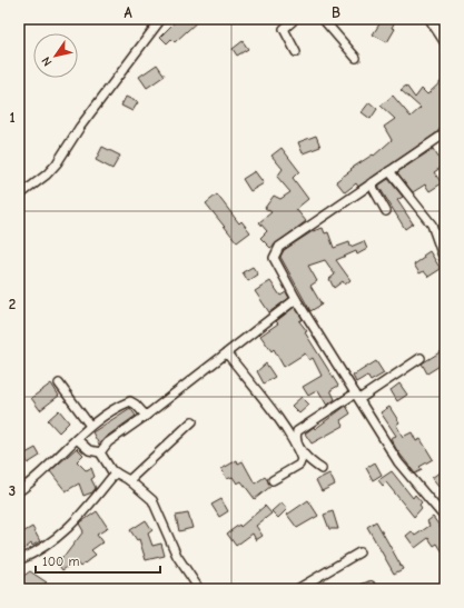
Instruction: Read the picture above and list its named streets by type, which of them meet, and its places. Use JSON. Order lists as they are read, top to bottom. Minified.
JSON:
{"scale_bar":"100 m","north":"bottom left","grid":{"columns":["A","B"],"rows":["1","2","3"]}}
